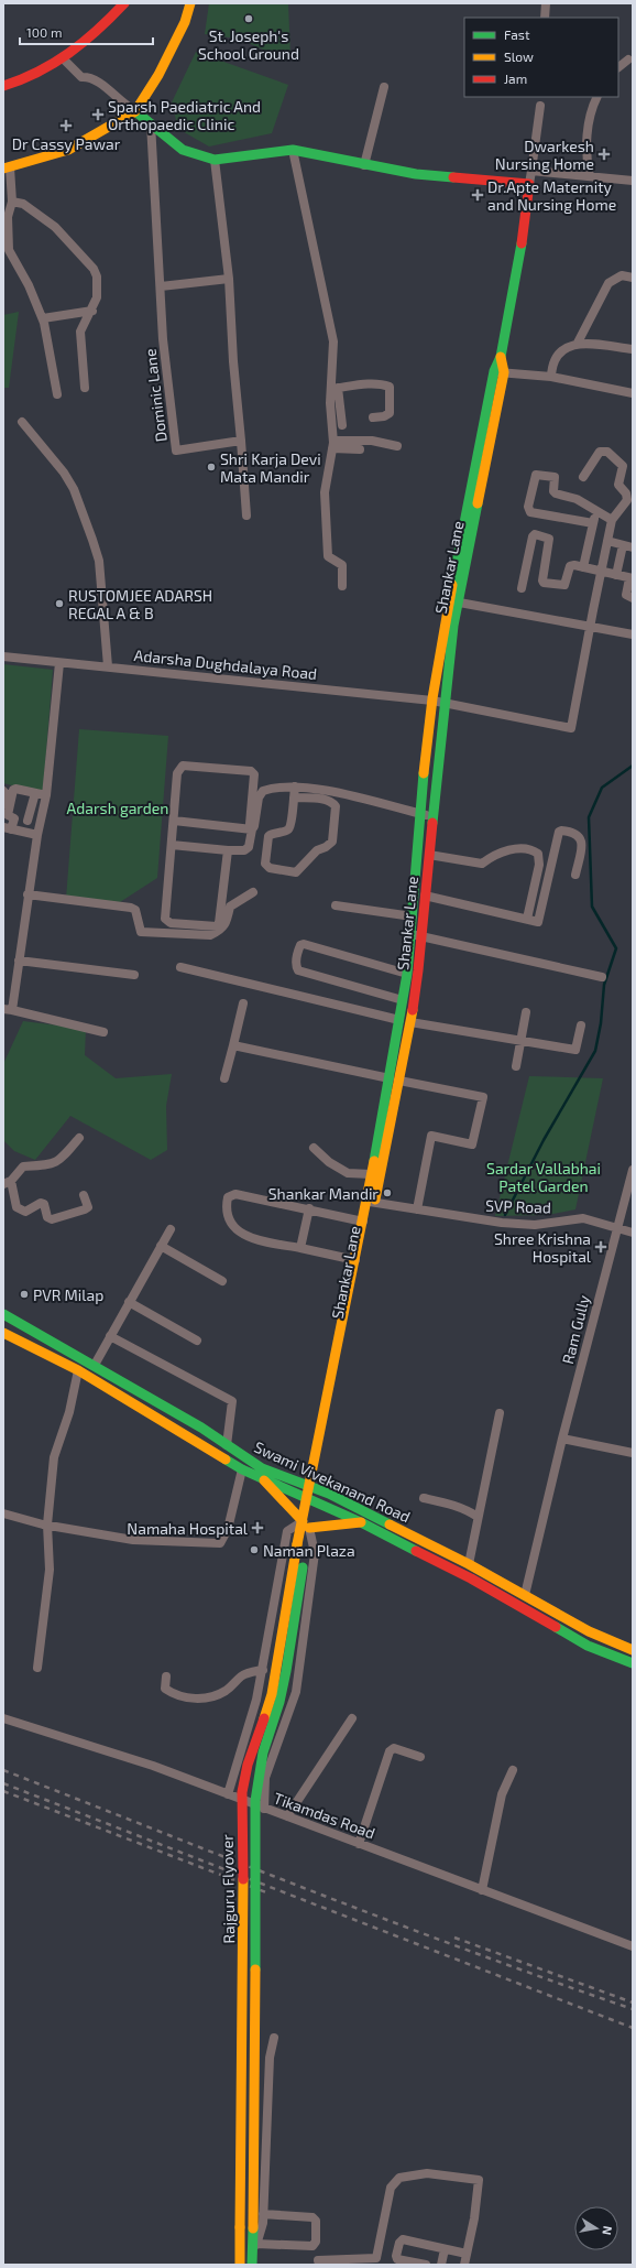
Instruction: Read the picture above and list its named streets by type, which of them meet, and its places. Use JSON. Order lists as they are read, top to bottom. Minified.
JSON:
{"streets":{"main road":["Shankar Lane","Swami Vivekanand Road","Rajguru Flyover"],"street":["Dominic Lane","Adarsha Dughdalaya Road","SVP Road","Ram Gully","Tikamdas Road"]},"crossings":[["Shankar Lane","Adarsha Dughdalaya Road"],["Shankar Lane","SVP Road"],["Shankar Lane","Swami Vivekanand Road"],["Shankar Lane","Rajguru Flyover"],["SVP Road","Ram Gully"],["Ram Gully","Swami Vivekanand Road"],["Swami Vivekanand Road","Rajguru Flyover"]],"parks":["Adarsh garden","Sardar Vallabhai Patel Garden"],"places":{"other":["St. Joseph's School Ground","Shri Karja Devi Mata Mandir","RUSTOMJEE ADARSH REGAL A & B","Shankar Mandir","PVR Milap","Naman Plaza"],"health":["Sparsh Paediatric And Orthopaedic Clinic","Dr Cassy Pawar","Dwarkesh Nursing Home","Dr.Apte Maternity and Nursing Home","Shree Krishna Hospital","Namaha Hospital"]},"legend":["Fast","Slow","Jam"],"scale_bar":"100 m","north":"right"}
